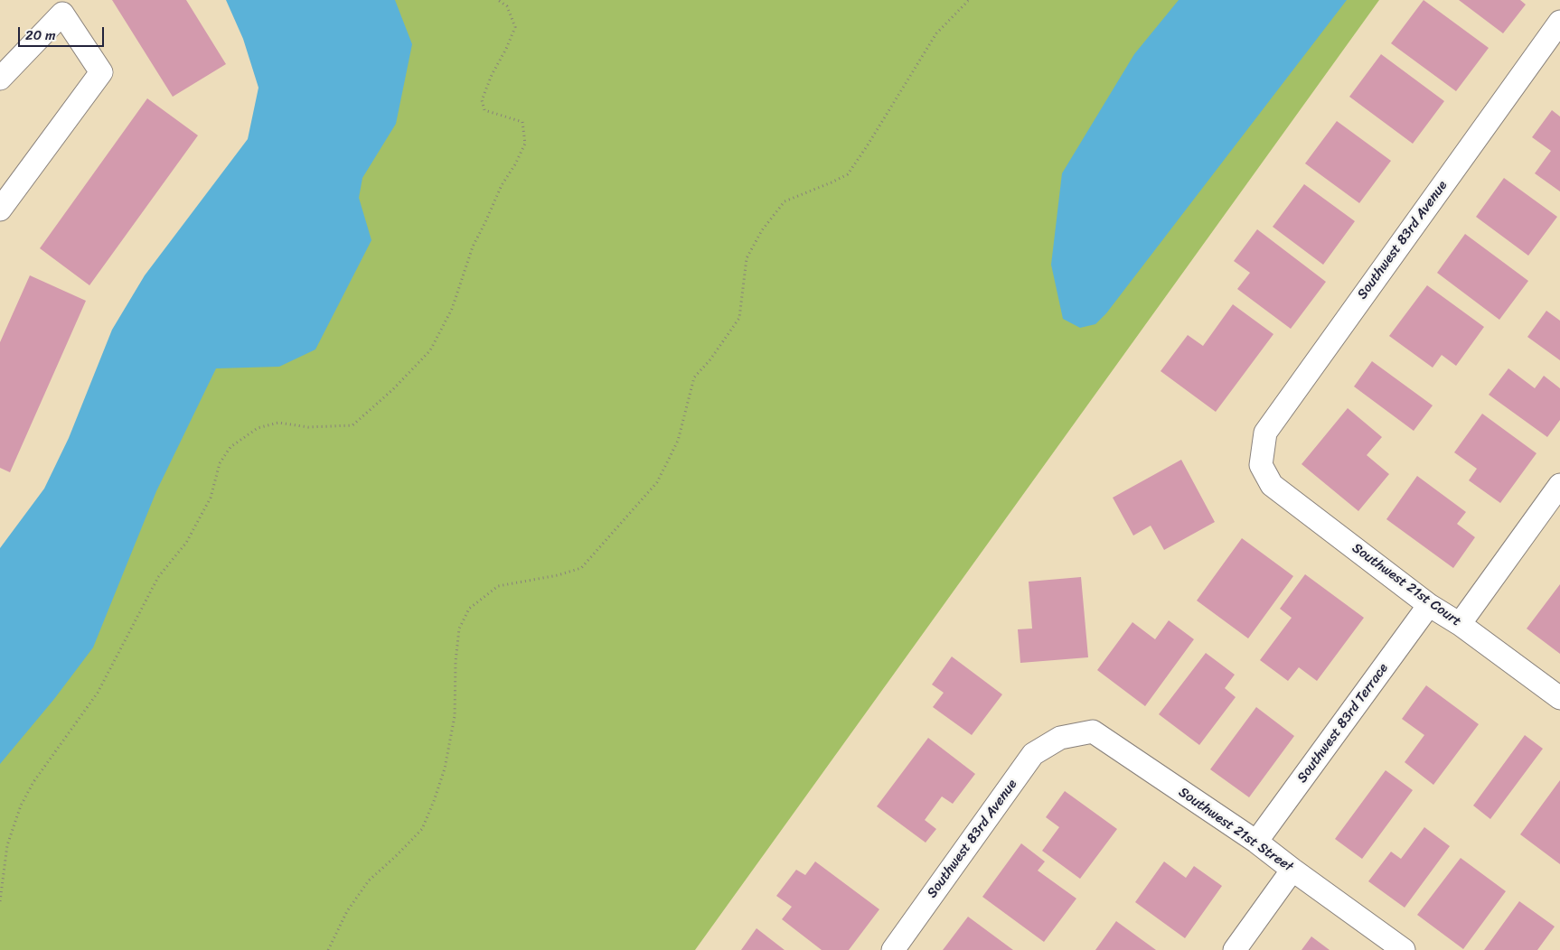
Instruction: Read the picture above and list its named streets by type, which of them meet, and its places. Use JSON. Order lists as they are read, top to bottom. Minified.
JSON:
{"streets":{"street":["Southwest 83rd Avenue","Southwest 21st Court","Southwest 83rd Terrace","Southwest 21st Street"]},"crossings":[["Southwest 83rd Avenue","Southwest 21st Court"],["Southwest 83rd Avenue","Southwest 21st Street"],["Southwest 21st Court","Southwest 83rd Terrace"],["Southwest 83rd Terrace","Southwest 21st Street"]],"scale_bar":"20 m"}
